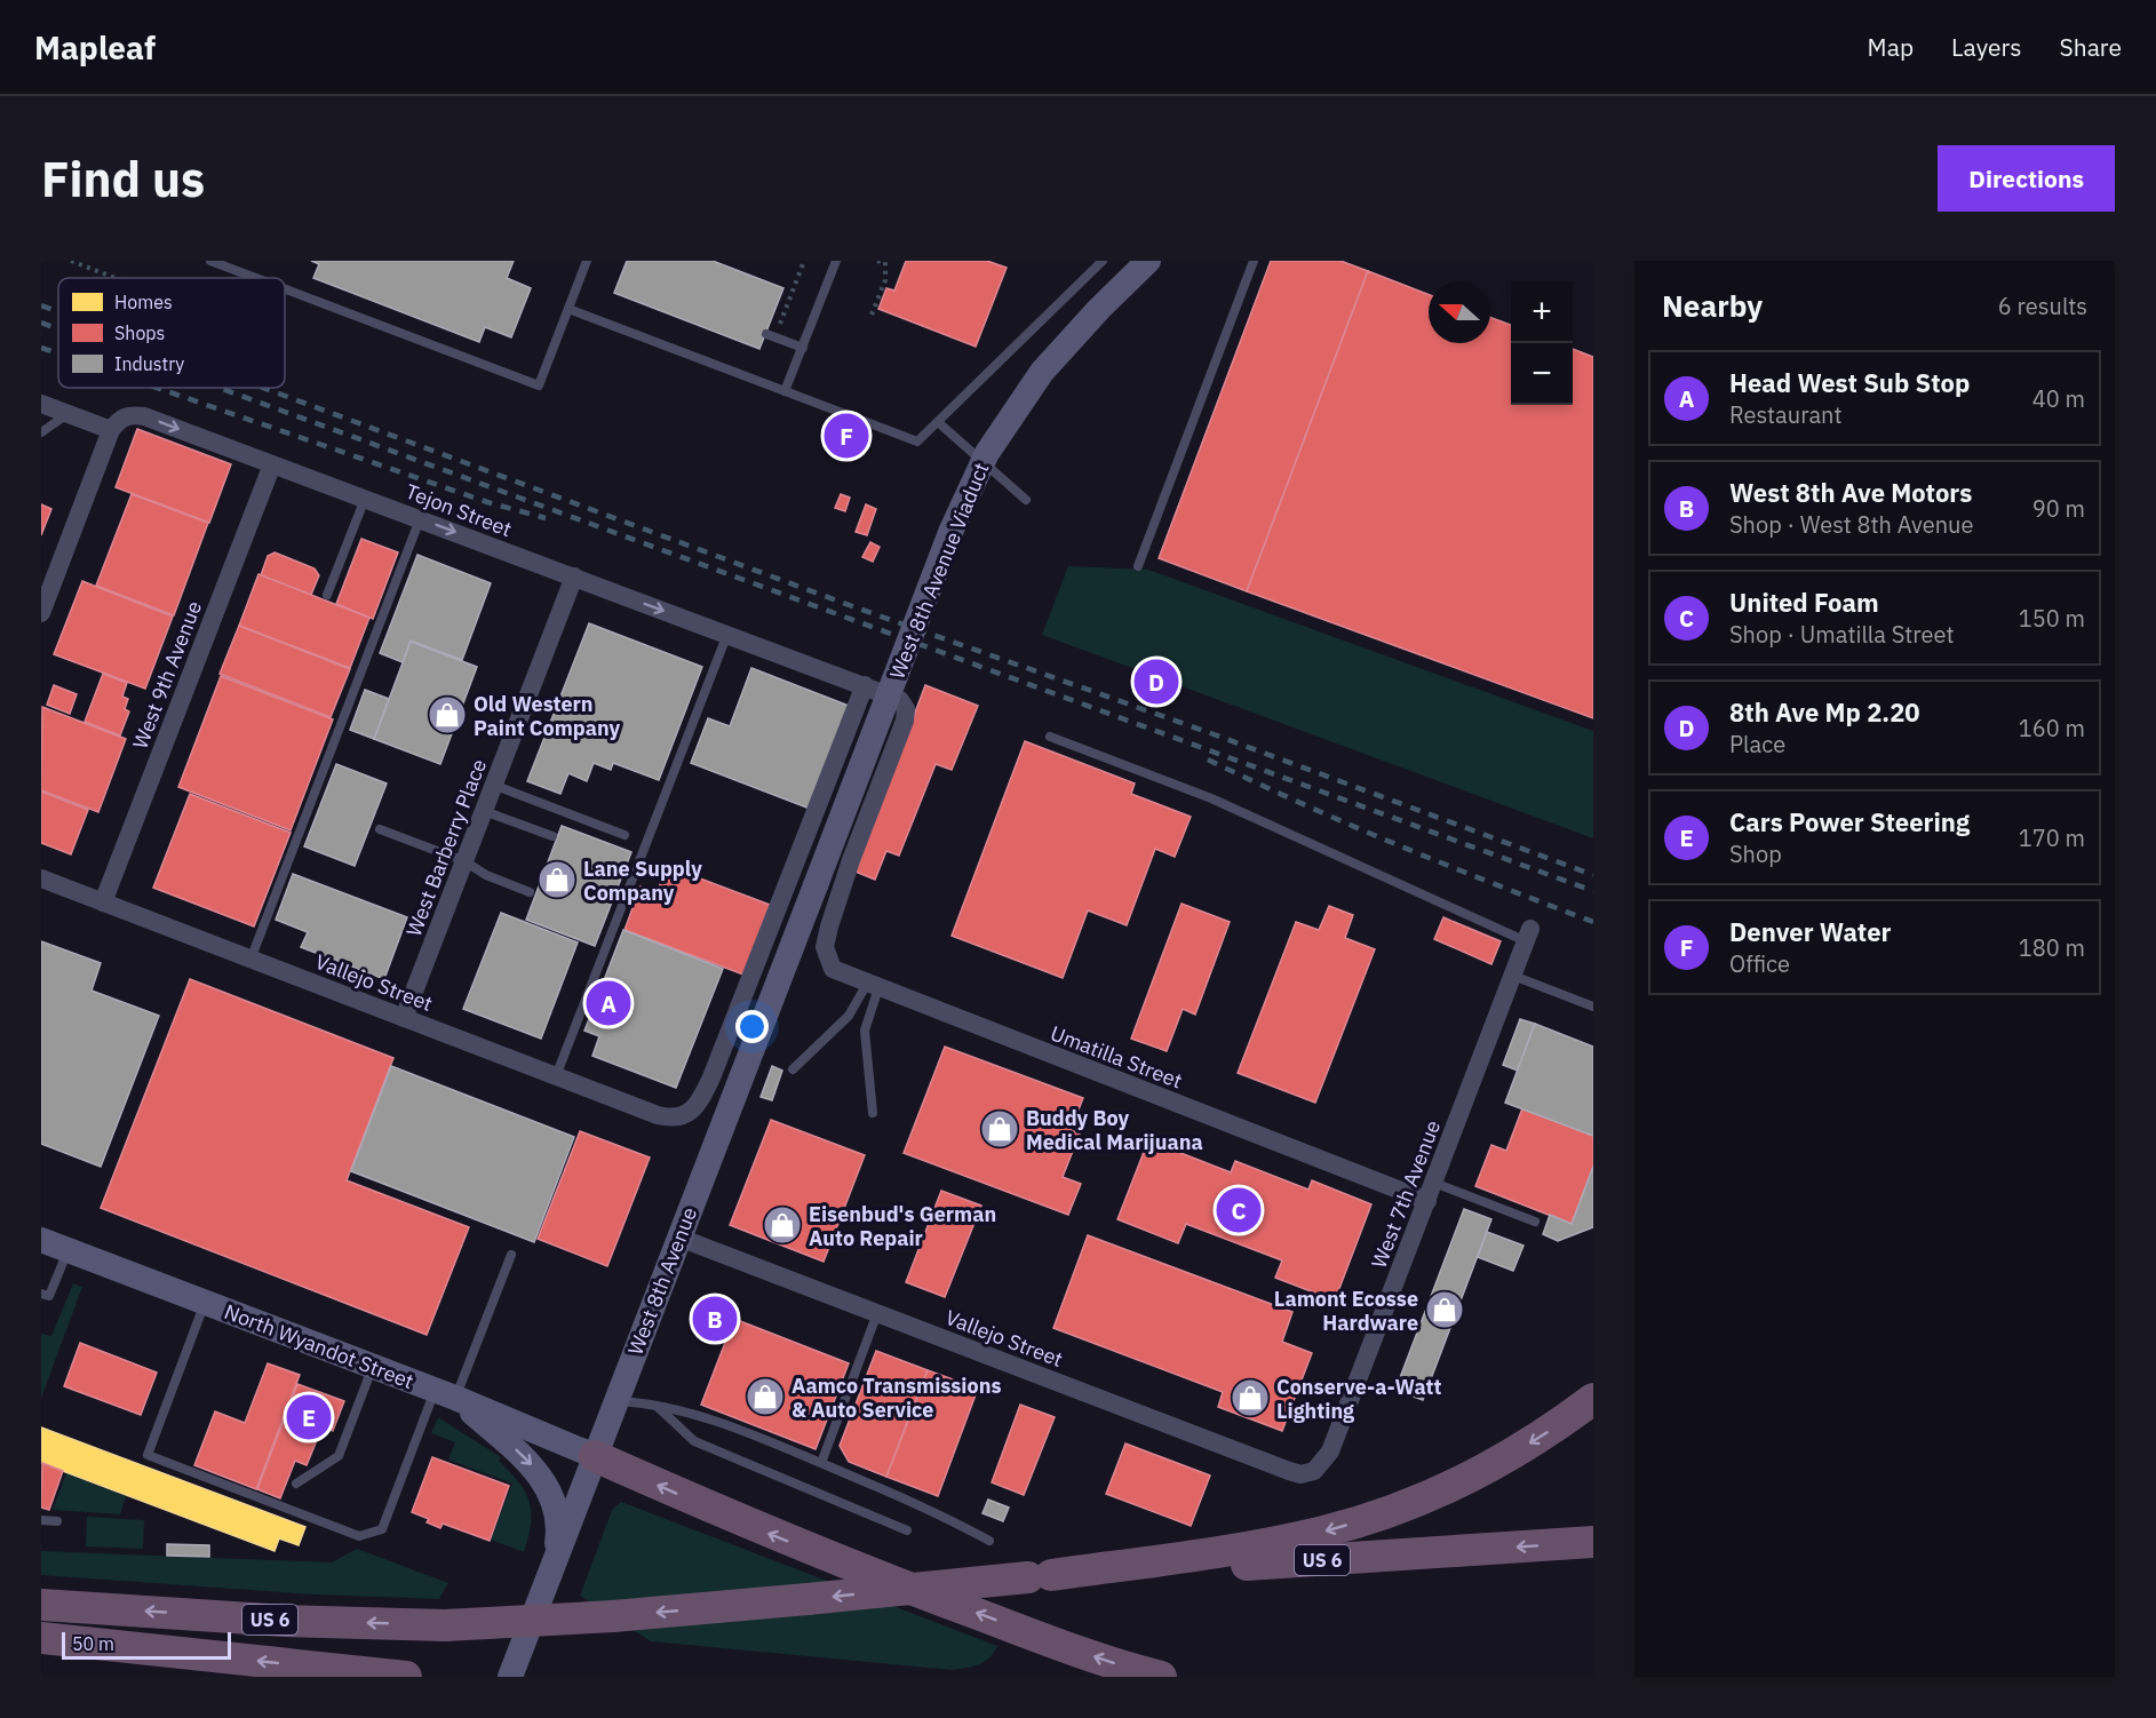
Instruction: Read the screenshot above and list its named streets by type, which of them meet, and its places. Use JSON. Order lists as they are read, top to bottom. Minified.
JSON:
{"streets":{"highway":["US 6"],"main road":["West 8th Avenue Viaduct","West 8th Avenue","North Wyandot Street"],"street":["Tejon Street","West 9th Avenue","West Barberry Place","Vallejo Street","Umatilla Street","West 7th Avenue"]},"crossings":[["Tejon Street","West 9th Avenue"],["Tejon Street","West Barberry Place"],["Tejon Street","Vallejo Street"],["Tejon Street","Umatilla Street"],["West 8th Avenue Viaduct","West 8th Avenue"],["West 9th Avenue","Vallejo Street"],["West Barberry Place","Vallejo Street"],["Vallejo Street","West 7th Avenue"],["Vallejo Street","West 8th Avenue"],["Umatilla Street","West 7th Avenue"],["West 8th Avenue","North Wyandot Street"]],"one_way":["Tejon Street"],"places":{"shop":["Old Western Paint Company","Lane Supply Company","Buddy Boy Medical Marijuana","Eisenbud's German Auto Repair","Lamont Ecosse Hardware","Aamco Transmissions & Auto Service","Conserve-a-Watt Lighting"]},"legend":["Homes","Shops","Industry"],"scale_bar":"50 m","north":"left","page":{"header":"Mapleaf","nav":["Map","Layers","Share"],"buttons":"Directions","title":"Find us","heading":["Nearby","6 results"],"map_buttons":["+","−"],"list":[{"mark":"A","name":"Head West Sub Stop","note":"Restaurant","value":"40 m"},{"mark":"B","name":"West 8th Ave Motors","note":"Shop · West 8th Avenue","value":"90 m"},{"mark":"C","name":"United Foam","note":"Shop · Umatilla Street","value":"150 m"},{"mark":"D","name":"8th Ave Mp 2.20","note":"Place","value":"160 m"},{"mark":"E","name":"Cars Power Steering","note":"Shop","value":"170 m"},{"mark":"F","name":"Denver Water","note":"Office","value":"180 m"}],"pins":["F","D","A","C","B","E"],"scale":"50 m"}}
